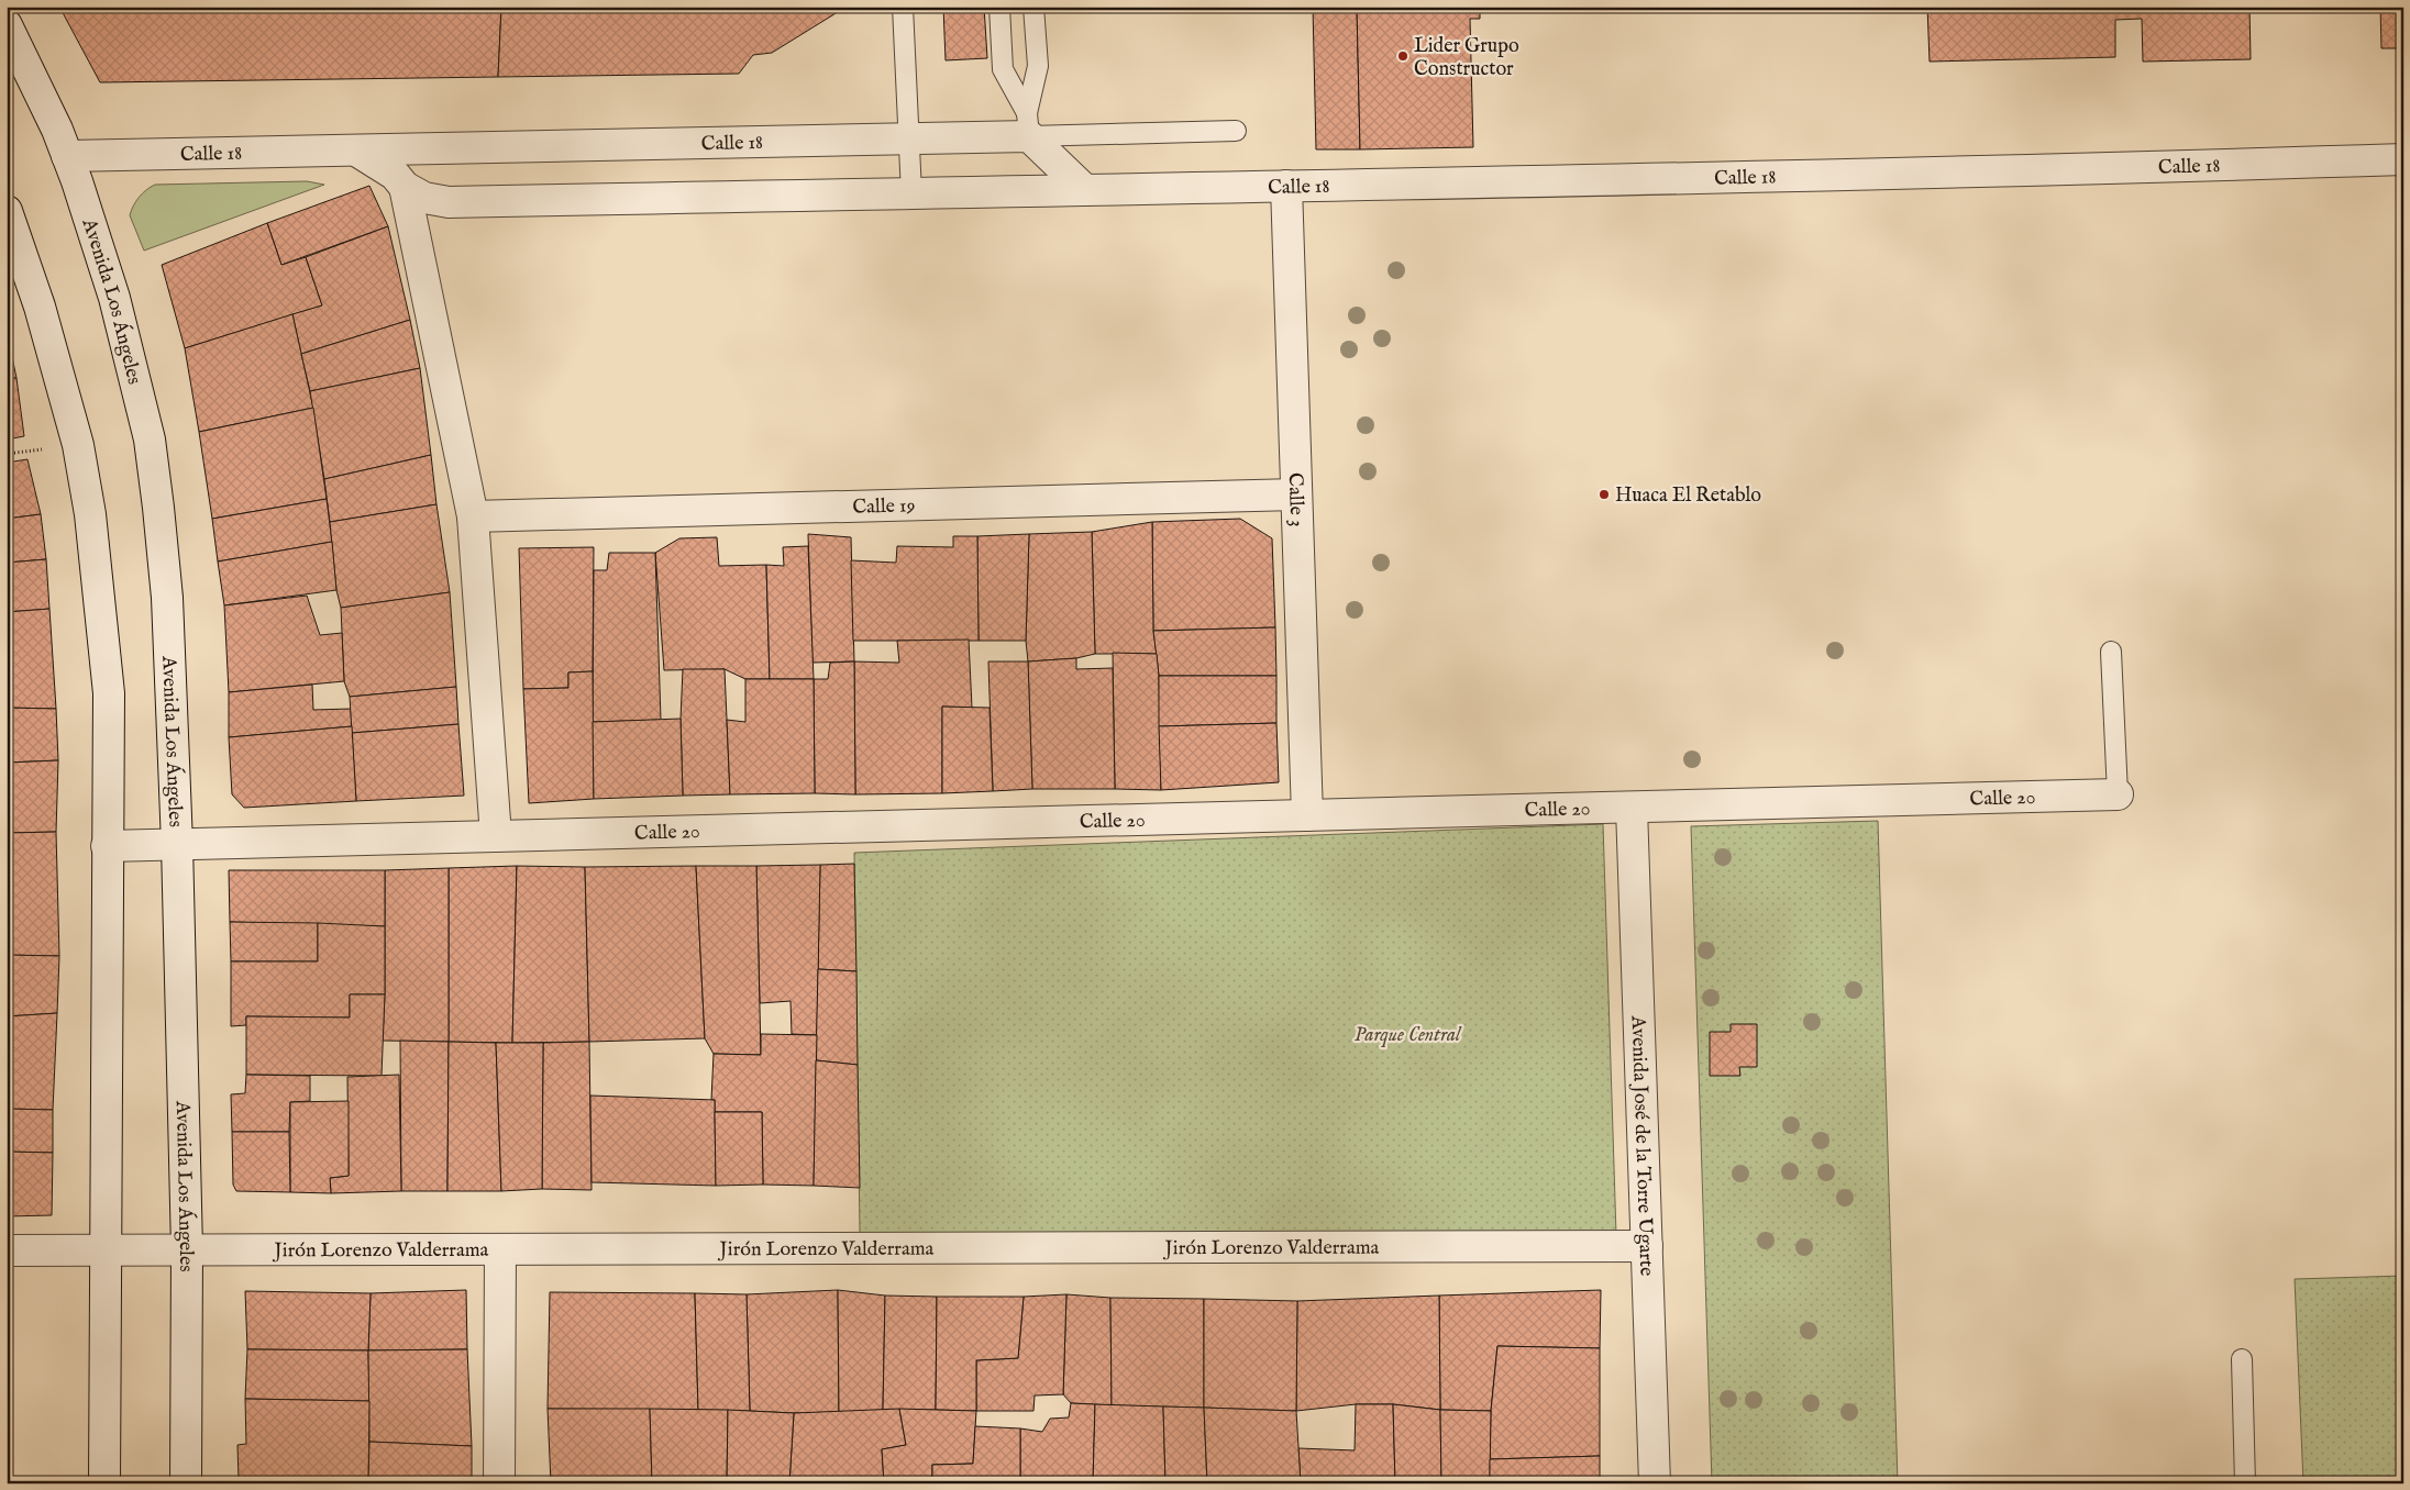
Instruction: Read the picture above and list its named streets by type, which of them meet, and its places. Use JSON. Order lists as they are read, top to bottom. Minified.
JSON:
{"streets":{"street":["Calle 18","Avenida Los Ángeles","Calle 3","Calle 19","Calle 20","Avenida José de la Torre Ugarte","Jirón Lorenzo Valderrama"]},"crossings":[["Calle 18","Avenida Los Ángeles"],["Calle 18","Calle 3"],["Avenida Los Ángeles","Calle 20"],["Avenida Los Ángeles","Jirón Lorenzo Valderrama"],["Calle 3","Calle 19"],["Calle 3","Calle 20"],["Calle 20","Avenida José de la Torre Ugarte"],["Avenida José de la Torre Ugarte","Jirón Lorenzo Valderrama"]],"parks":["Parque Central"],"places":["Lider Grupo Constructor","Huaca El Retablo"]}
